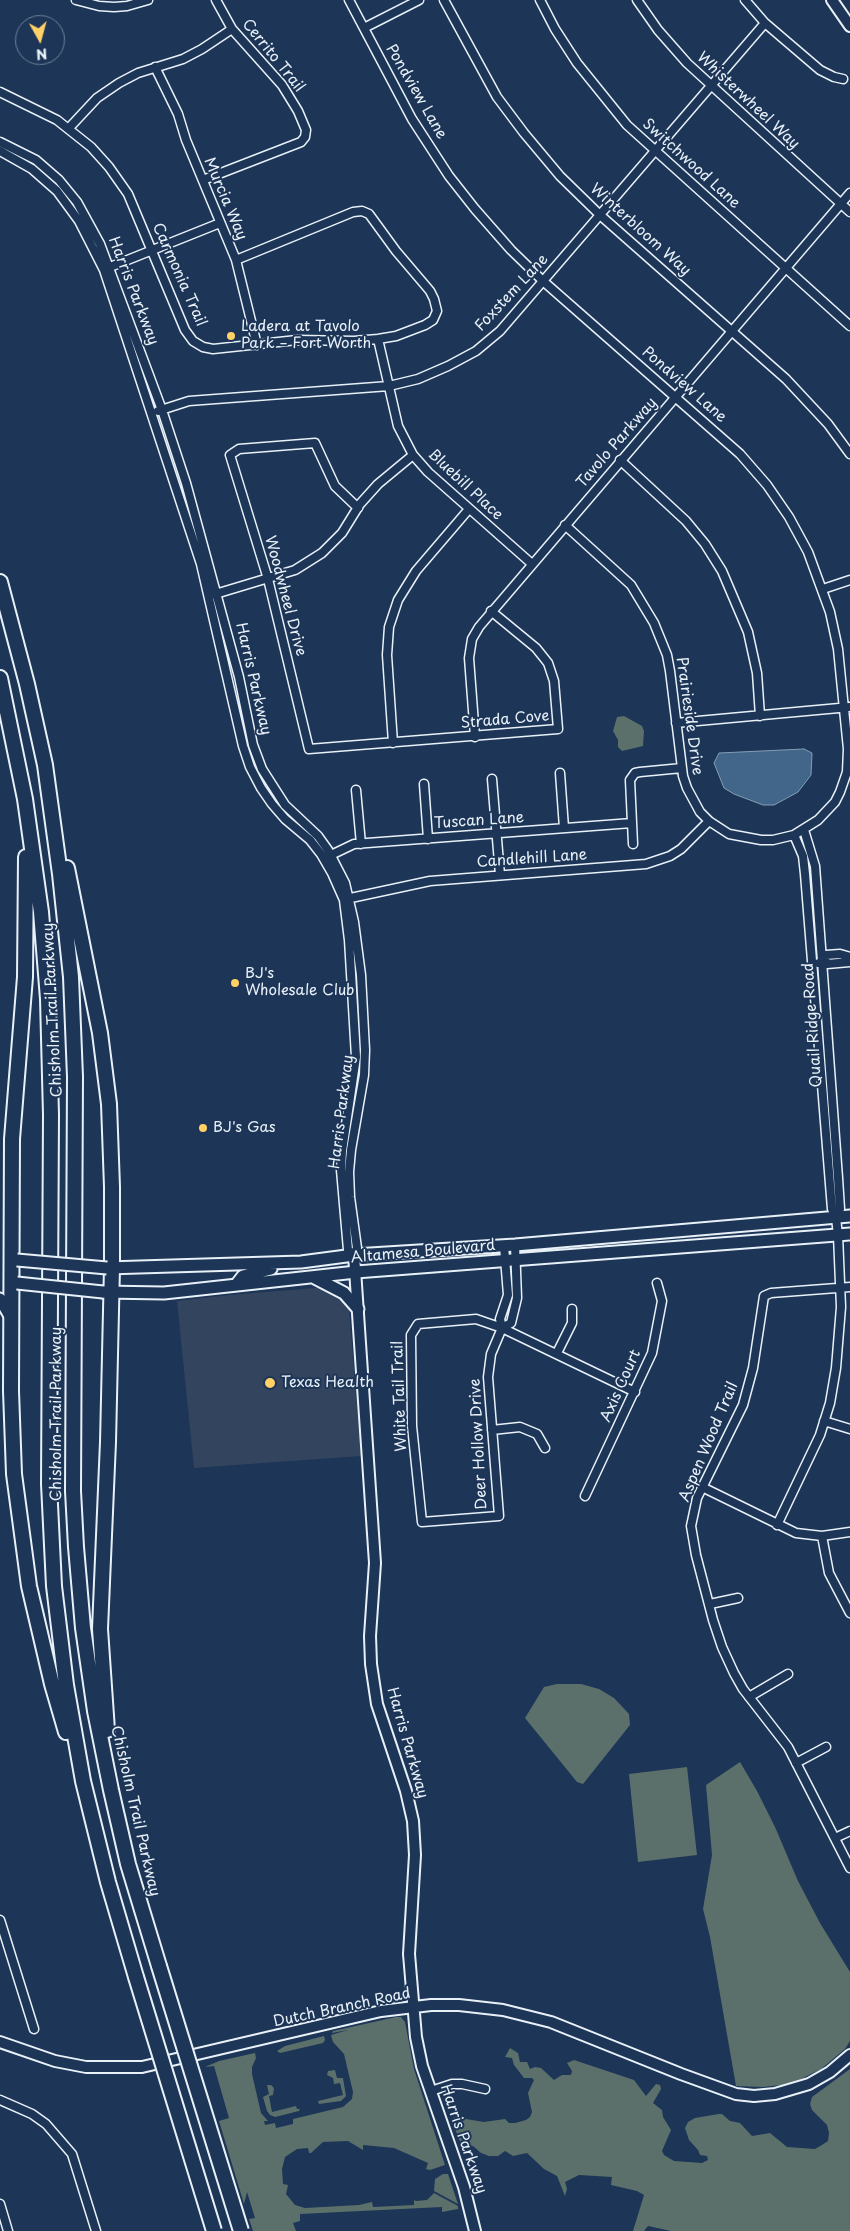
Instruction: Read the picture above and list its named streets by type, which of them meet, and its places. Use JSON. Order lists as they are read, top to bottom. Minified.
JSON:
{"streets":{"highway":["Chisholm Trail Parkway"],"main road":["Altamesa Boulevard"],"street":["Cerrito Trail","Pondview Lane","Whisterwheel Way","Switchwood Lane","Murcia Way","Winterbloom Way","Carmonia Trail","Harris Parkway","Foxstem Lane","Tavolo Parkway","Bluebill Place","Woodwheel Drive","Prairieside Drive","Strada Cove","Tuscan Lane","Candlehill Lane","Quail Ridge Road","Axis Court","White Tail Trail","Aspen Wood Trail","Deer Hollow Drive","Dutch Branch Road"]},"crossings":[["Cerrito Trail","Murcia Way"],["Pondview Lane","Foxstem Lane"],["Pondview Lane","Tavolo Parkway"],["Pondview Lane","Prairieside Drive"],["Pondview Lane","Quail Ridge Road"],["Whisterwheel Way","Foxstem Lane"],["Whisterwheel Way","Tavolo Parkway"],["Switchwood Lane","Foxstem Lane"],["Switchwood Lane","Tavolo Parkway"],["Murcia Way","Carmonia Trail"],["Winterbloom Way","Foxstem Lane"],["Winterbloom Way","Tavolo Parkway"],["Carmonia Trail","Bluebill Place"],["Harris Parkway","Foxstem Lane"],["Harris Parkway","Tuscan Lane"],["Harris Parkway","Candlehill Lane"],["Harris Parkway","Altamesa Boulevard"],["Harris Parkway","Dutch Branch Road"],["Foxstem Lane","Bluebill Place"],["Tavolo Parkway","Bluebill Place"],["Tavolo Parkway","Prairieside Drive"],["Tavolo Parkway","Strada Cove"],["Woodwheel Drive","Strada Cove"],["Prairieside Drive","Candlehill Lane"],["Prairieside Drive","Quail Ridge Road"],["Quail Ridge Road","Altamesa Boulevard"],["Quail Ridge Road","Aspen Wood Trail"],["Altamesa Boulevard","Deer Hollow Drive"],["Axis Court","White Tail Trail"],["White Tail Trail","Deer Hollow Drive"]],"places":["Ladera at Tavolo Park – Fort Worth","BJ's Wholesale Club","BJ's Gas","Texas Health"],"north":"bottom"}
